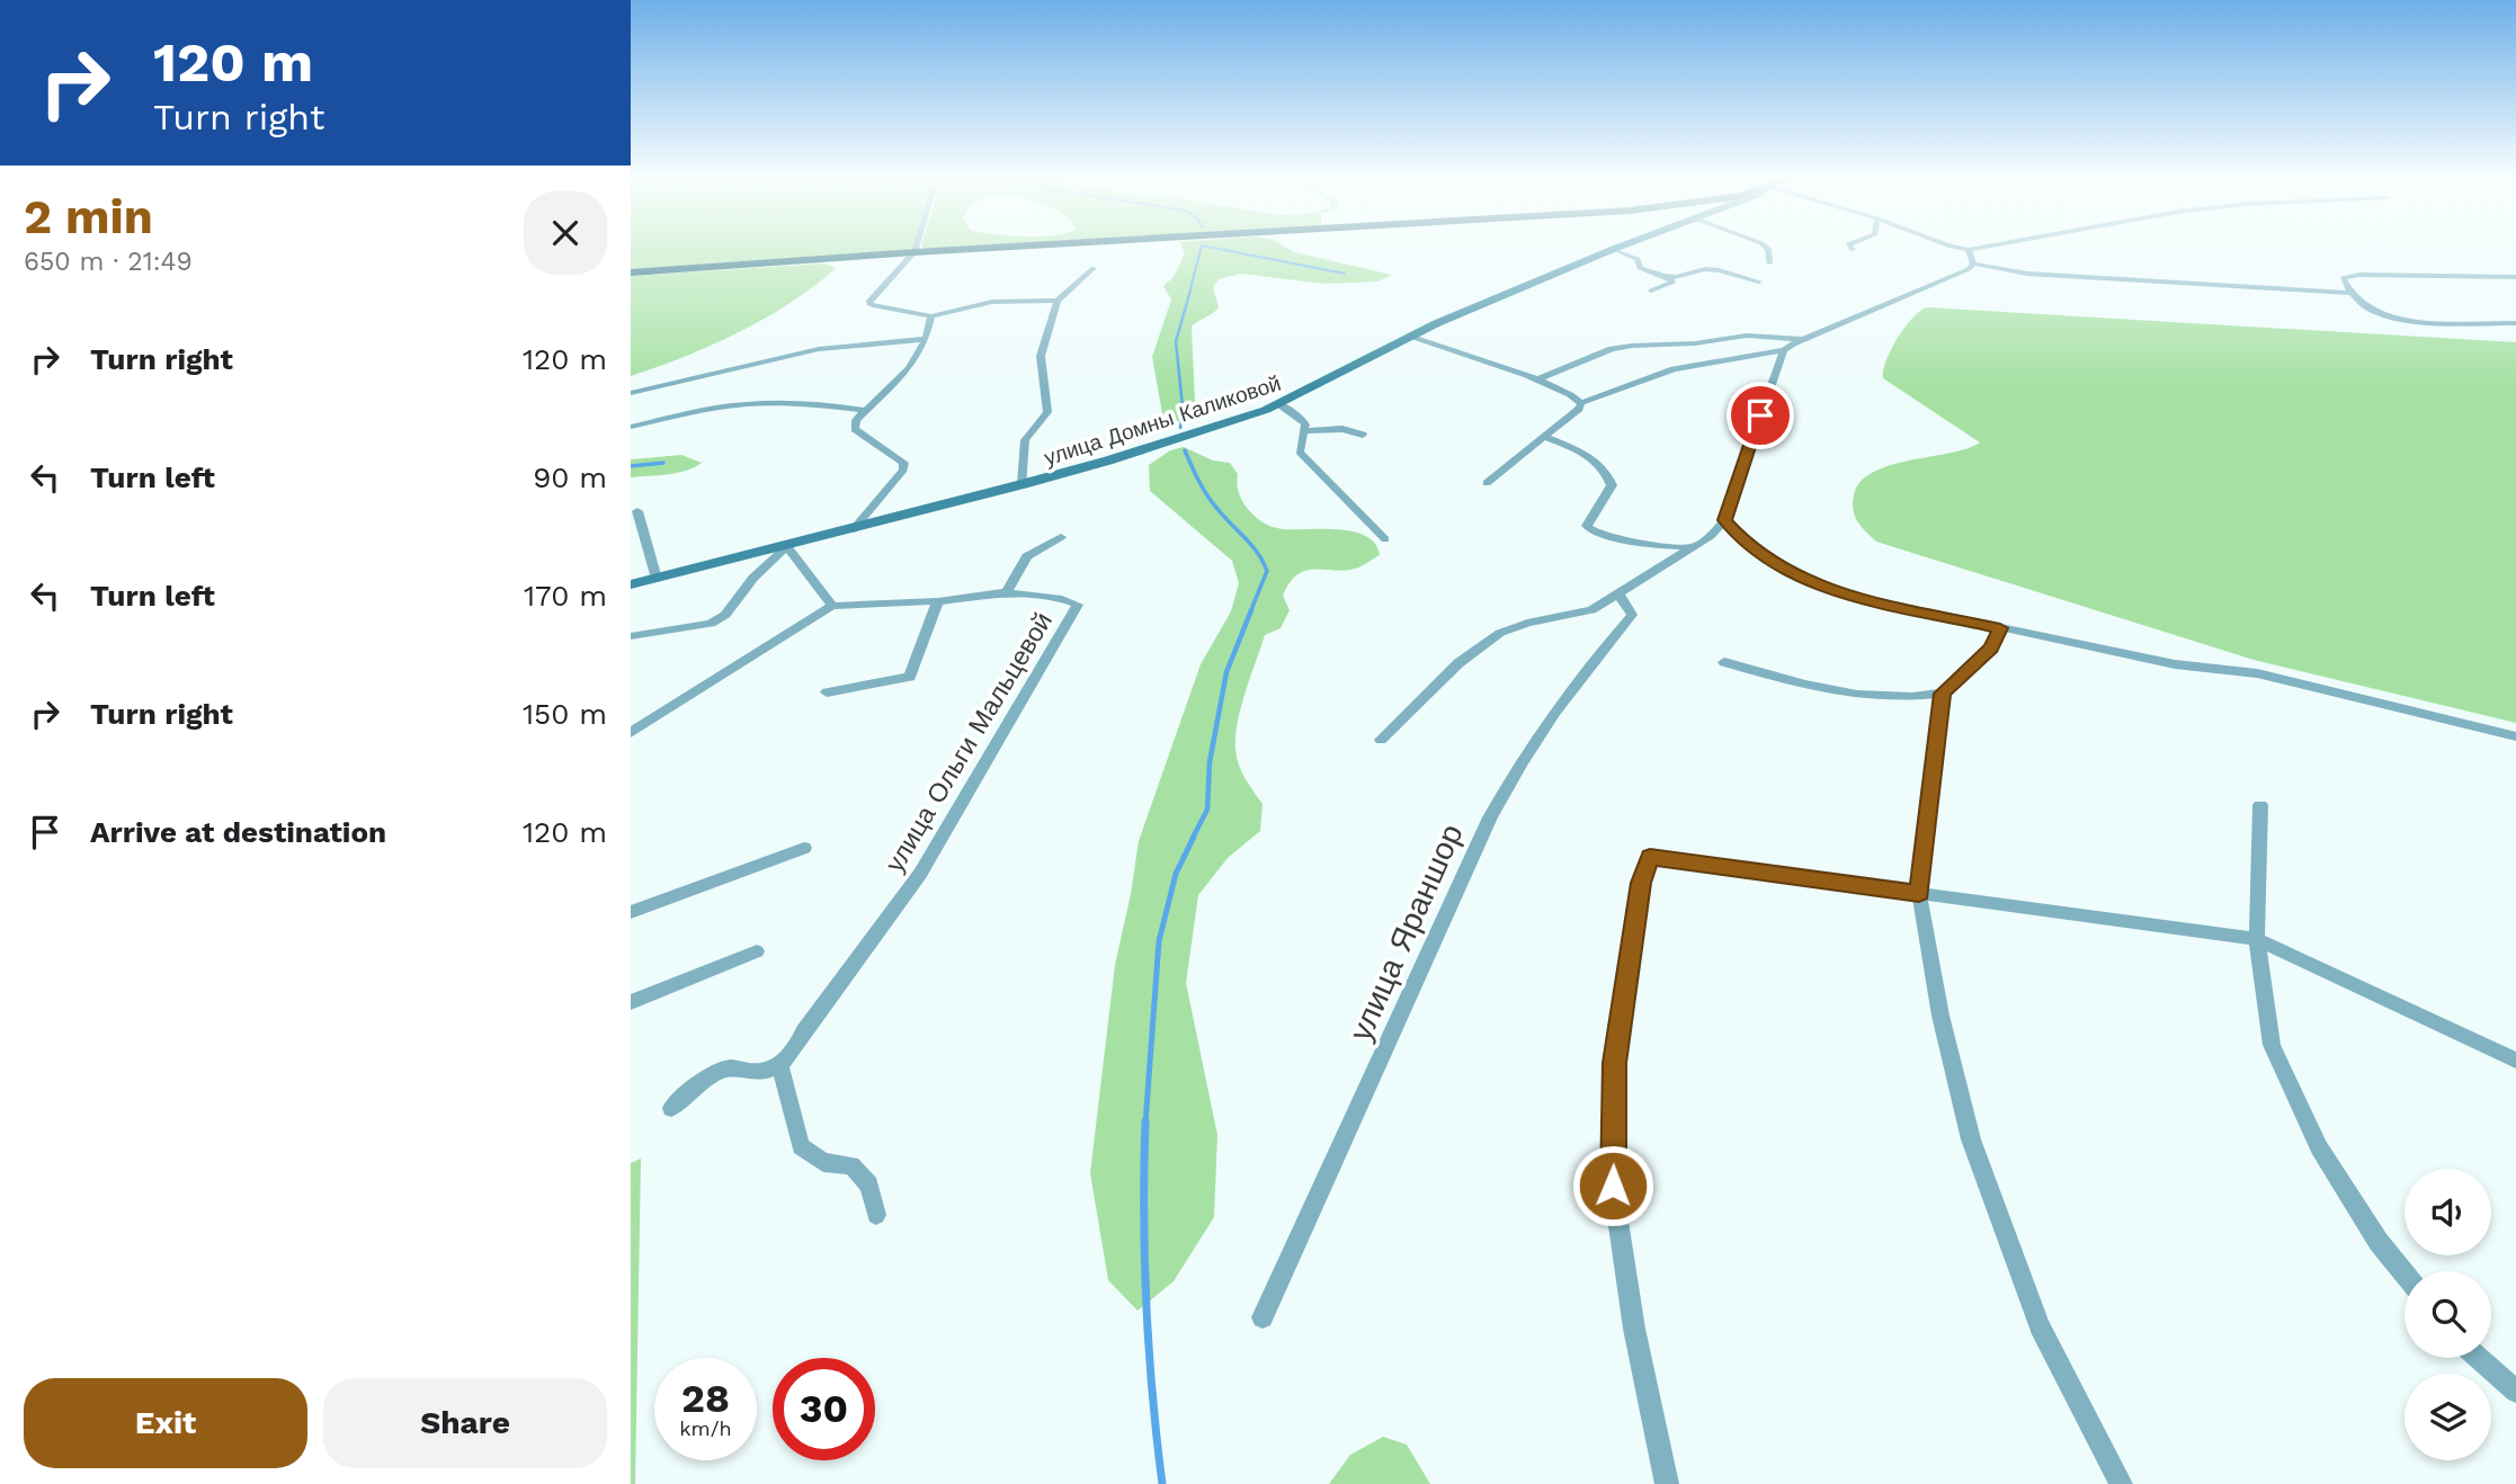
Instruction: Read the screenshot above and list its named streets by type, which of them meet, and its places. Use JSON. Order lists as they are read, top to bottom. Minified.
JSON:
{"streets":{"main road":["улица Домны Каликовой"],"street":["улица Ольги Мальцевой","улица Яраншор"]},"page":{"turn":["120 m","Turn right"],"heading":["2 min","650 m · 21:49"],"list":[{"name":"Turn right","value":"120 m"},{"name":"Turn left","value":"90 m"},{"name":"Turn left","value":"170 m"},{"name":"Turn right","value":"150 m"},{"name":"Arrive at destination","value":"120 m"}],"speed":"28 km/h","limit":"30","buttons":["Exit","Share"]}}
